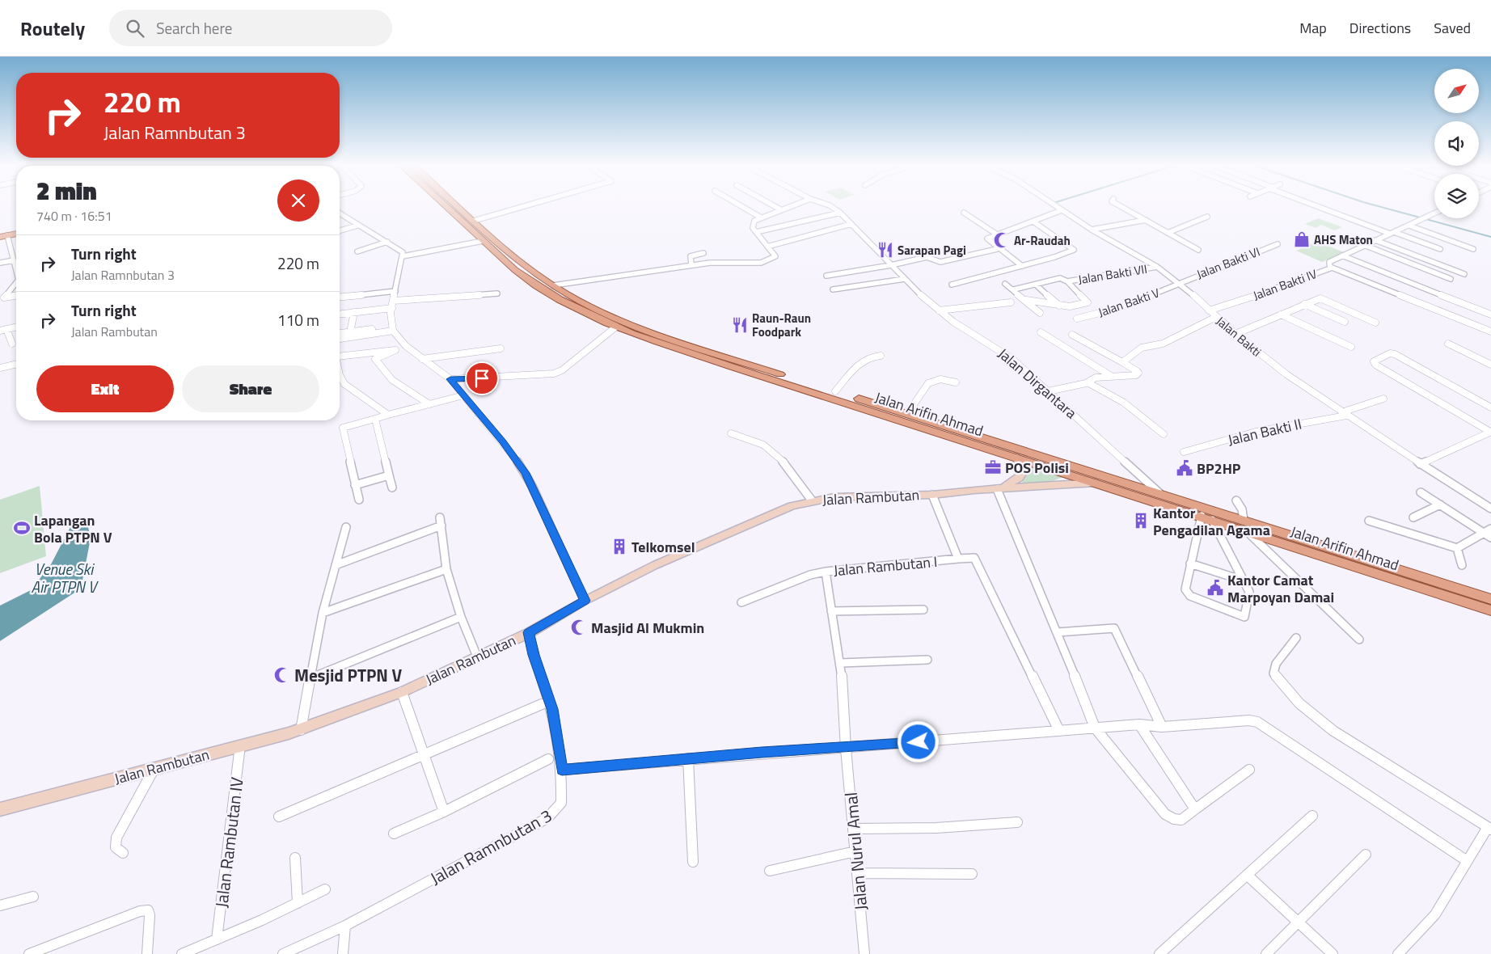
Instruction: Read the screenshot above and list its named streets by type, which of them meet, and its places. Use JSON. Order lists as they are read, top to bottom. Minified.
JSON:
{"streets":{"main road":["Jalan Arifin Ahmad","Jalan Rambutan"],"street":["Jalan Bakti VI","Jalan Bakti VII","Jalan Bakti IV","Jalan Bakti V","Jalan Bakti","Jalan Dirgantara","Jalan Bakti II","Jalan Rambutan I","Jalan Rambutan IV","Jalan Ramnbutan 3","Jalan Nurul Amal"]},"crossings":[["Jalan Bakti VI","Jalan Bakti V"],["Jalan Bakti VI","Jalan Bakti"],["Jalan Bakti VII","Jalan Bakti"],["Jalan Bakti IV","Jalan Bakti"],["Jalan Bakti V","Jalan Bakti"],["Jalan Bakti","Jalan Bakti II"],["Jalan Dirgantara","Jalan Arifin Ahmad"],["Jalan Arifin Ahmad","Jalan Rambutan"],["Jalan Rambutan","Jalan Rambutan I"],["Jalan Rambutan","Jalan Rambutan IV"],["Jalan Rambutan","Jalan Ramnbutan 3"],["Jalan Rambutan I","Jalan Nurul Amal"]],"water":["Venue Ski Air PTPN V"],"places":{"shop":["AHS Maton"],"mosque":["Ar-Raudah","Masjid Al Mukmin","Mesjid PTPN V"],"restaurant":["Sarapan Pagi","Raun-Raun Foodpark"],"office":["POS Polisi"],"public building":["BP2HP","Kantor Camat Marpoyan Damai"],"building":["Kantor Pengadilan Agama","Telkomsel"],"sports":["Lapangan Bola PTPN V"]},"north":"top right","page":{"header":"Routely","search":"Search here","nav":["Map","Directions","Saved"],"turn":["220 m","Jalan Ramnbutan 3"],"heading":["2 min","740 m · 16:51"],"list":[{"name":"Turn right","note":"Jalan Ramnbutan 3","value":"220 m"},{"name":"Turn right","note":"Jalan Rambutan","value":"110 m"}],"buttons":["Exit","Share"]}}
